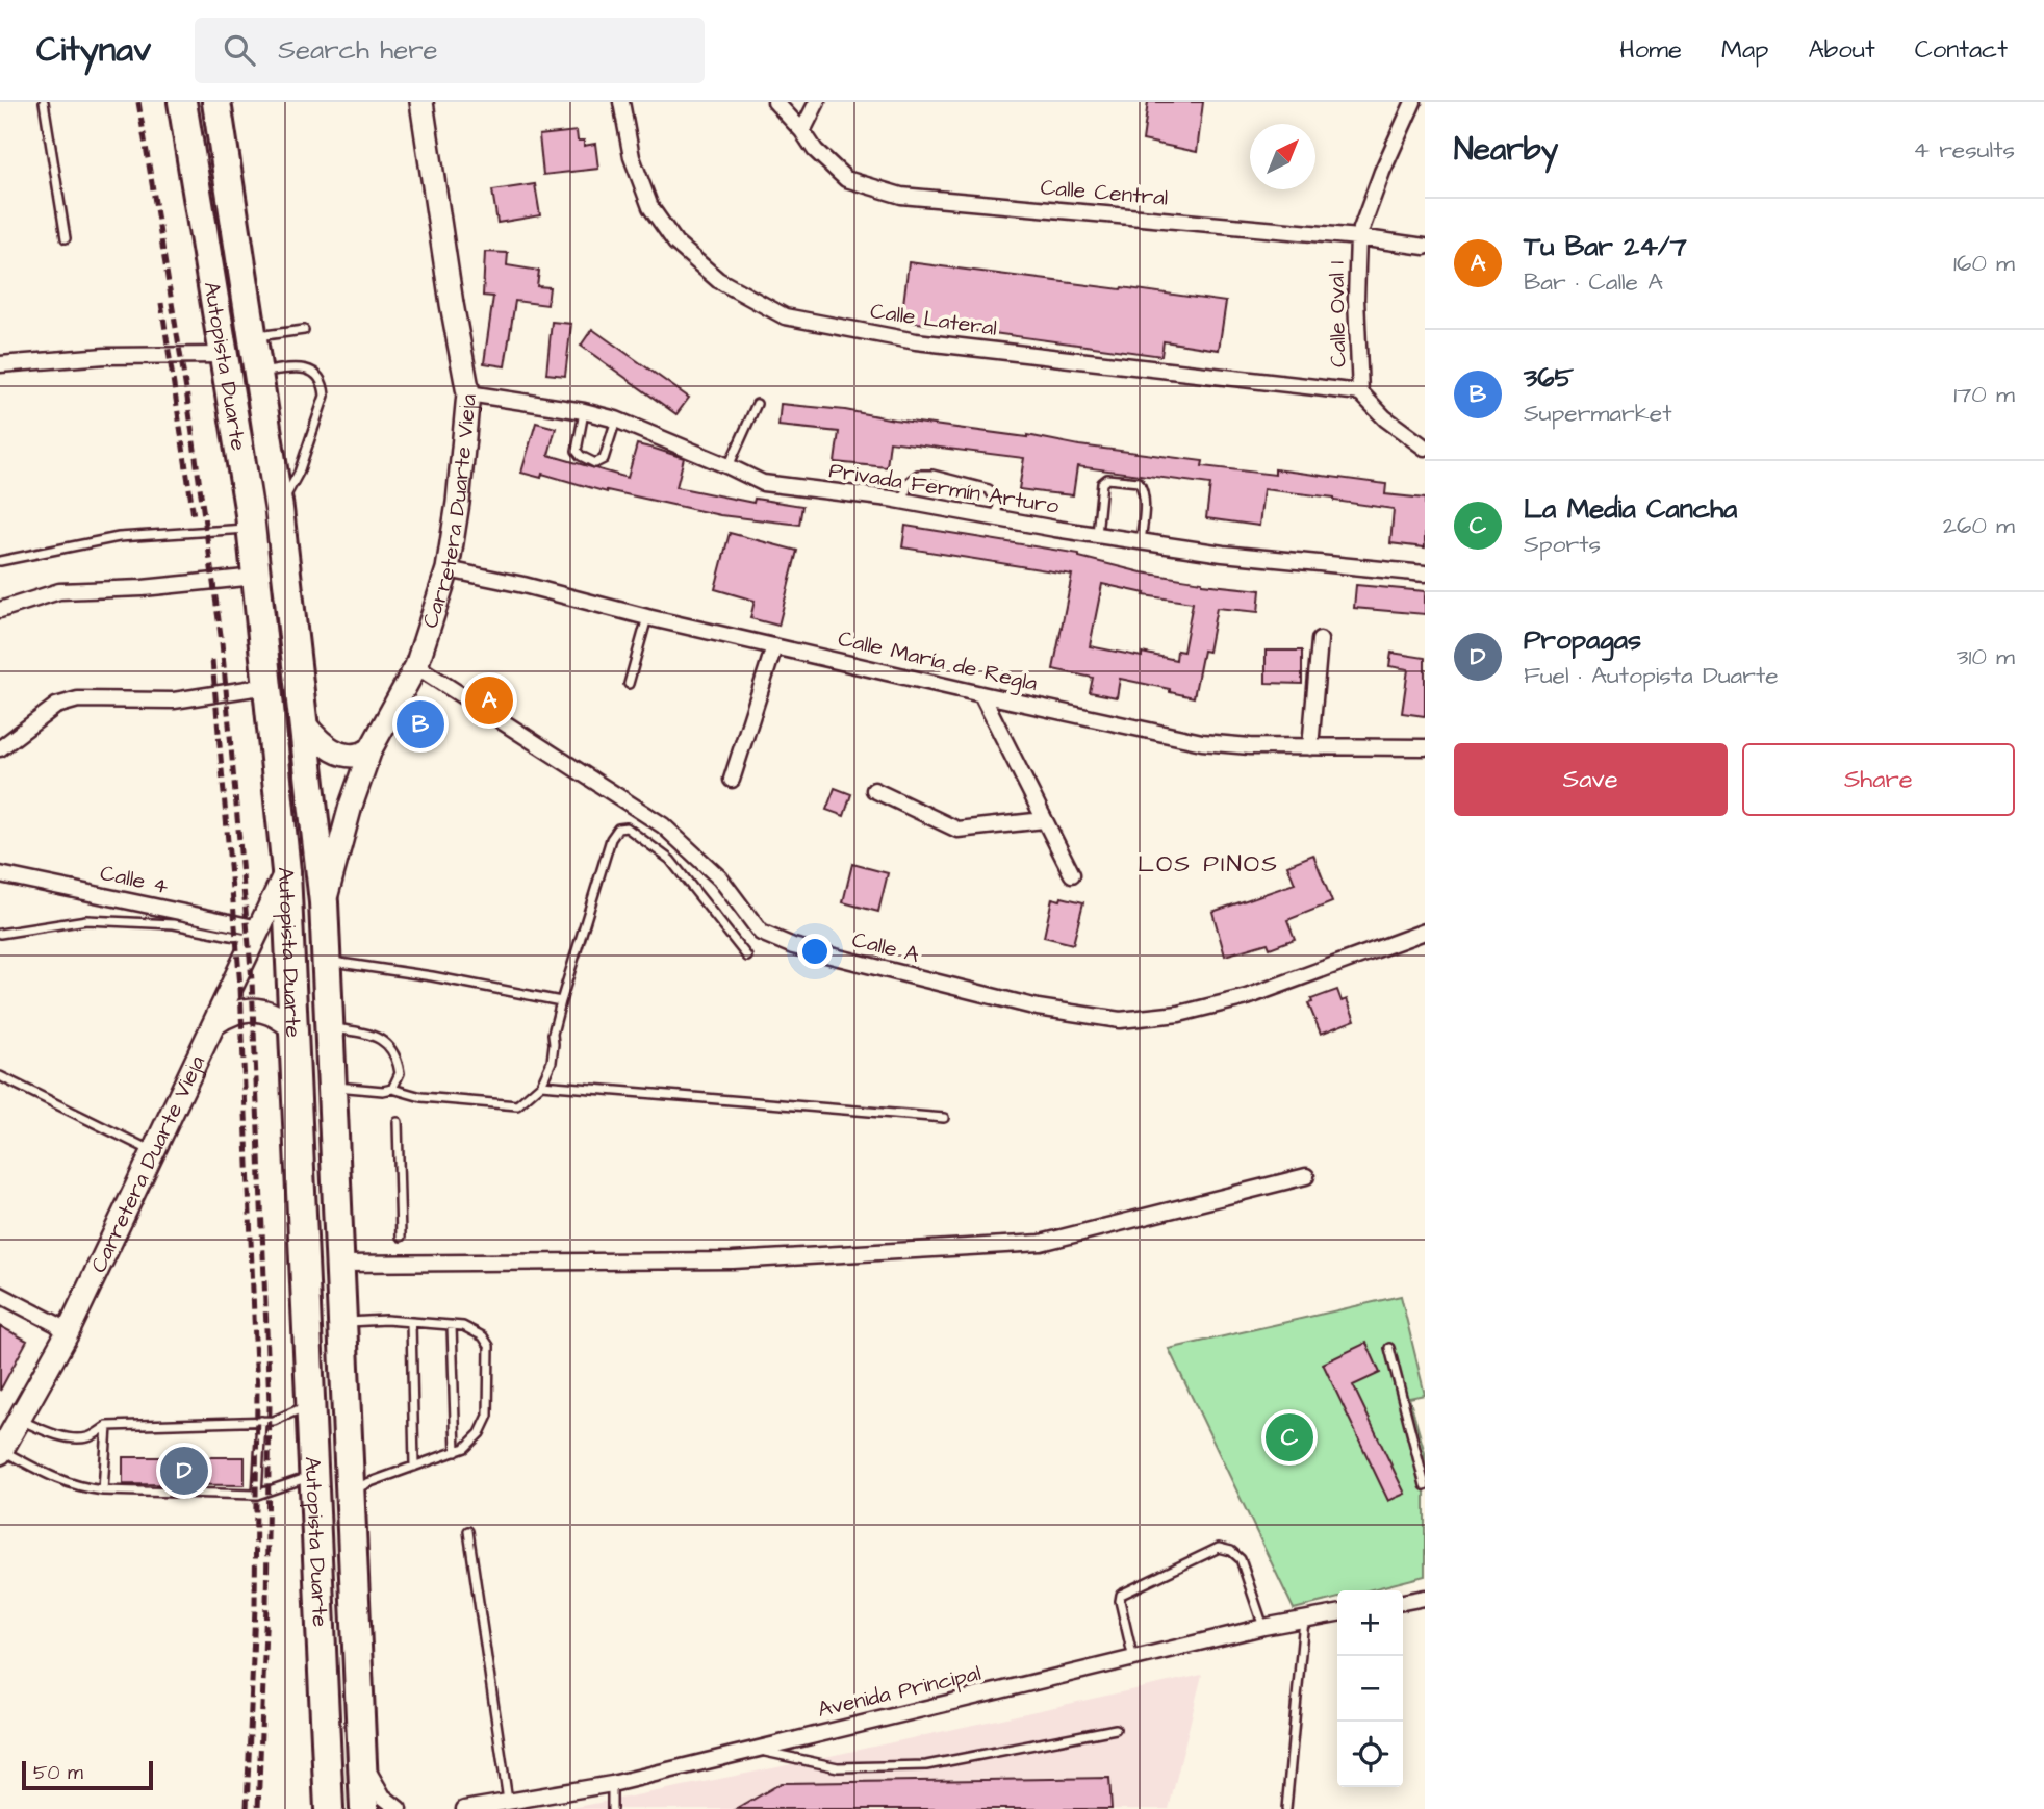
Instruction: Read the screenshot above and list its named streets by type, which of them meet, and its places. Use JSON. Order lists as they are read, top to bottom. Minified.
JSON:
{"streets":{"highway":["Autopista Duarte"],"main road":["Carretera Duarte Vieja"],"street":["Calle Central","Calle Oval 1","Calle Lateral","Privada Fermín Arturo","Calle María de Regla","Calle 4","Calle A","Avenida Principal"]},"crossings":[["Calle Central","Calle Oval 1"],["Calle Oval 1","Calle Lateral"],["Autopista Duarte","Carretera Duarte Vieja"],["Privada Fermín Arturo","Carretera Duarte Vieja"],["Carretera Duarte Vieja","Calle María de Regla"],["Carretera Duarte Vieja","Calle 4"],["Carretera Duarte Vieja","Calle A"]],"districts":["LOS PINOS"],"scale_bar":"50 m","north":"top right","page":{"header":"Citynav","search":"Search here","nav":["Home","Map","About","Contact"],"heading":["Nearby","4 results"],"list":[{"mark":"A","name":"Tu Bar 24/7","note":"Bar · Calle A","value":"160 m"},{"mark":"B","name":"365","note":"Supermarket","value":"170 m"},{"mark":"C","name":"La Media Cancha","note":"Sports","value":"260 m"},{"mark":"D","name":"Propagas","note":"Fuel · Autopista Duarte","value":"310 m"}],"pins":["A","B","C","D"],"buttons":["Save","Share"],"map_buttons":["+","−"],"scale":"50 m"}}
